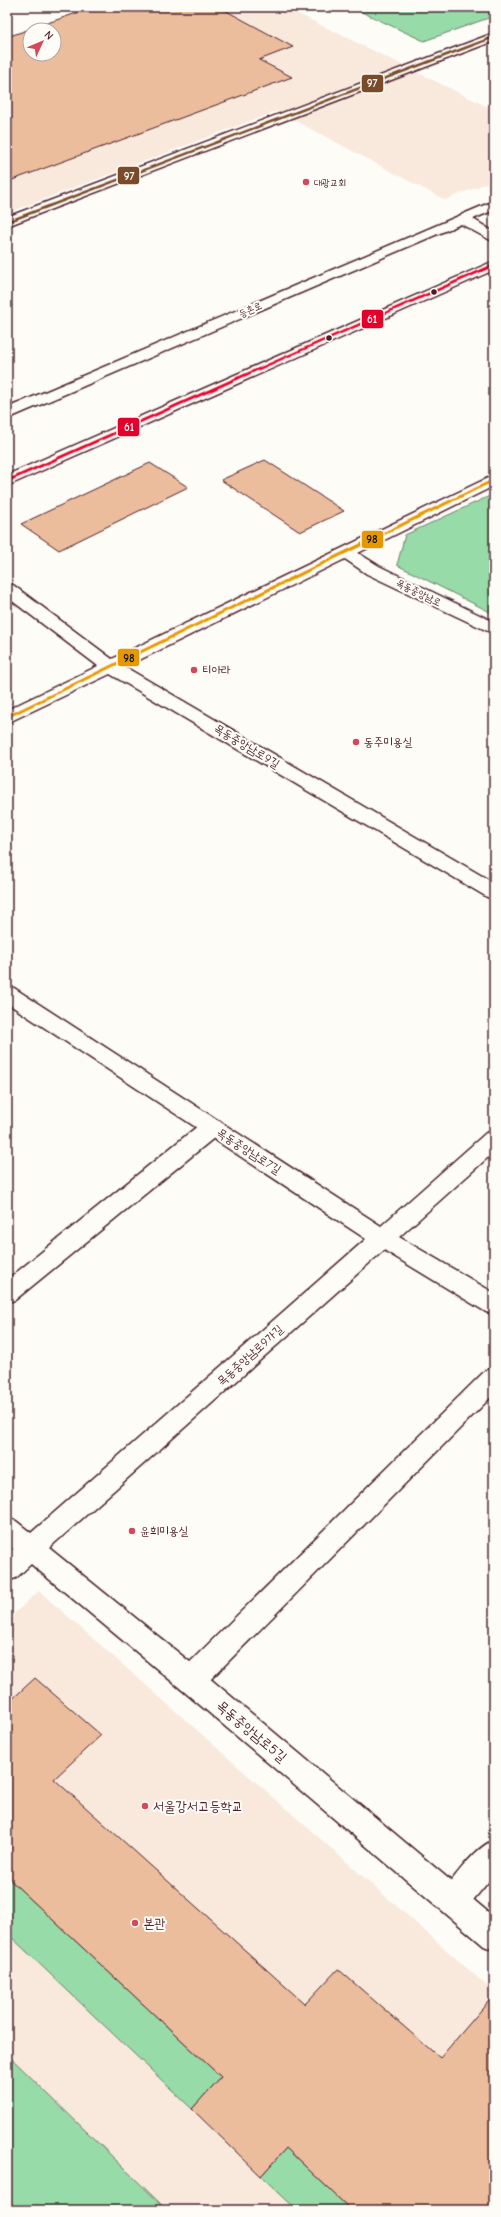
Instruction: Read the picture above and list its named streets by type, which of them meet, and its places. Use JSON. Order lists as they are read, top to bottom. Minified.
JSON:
{"streets":{"street":["등촌로","목동중앙남로","목동중앙남로9길","목동중앙남로7길","목동중앙남로9가길","목동중앙남로5길"]},"crossings":[["목동중앙남로7길","목동중앙남로9가길"],["목동중앙남로9가길","목동중앙남로5길"]],"places":["대광교회","티아라","동주미용실","윤희미용실","서울강서고등학교","본관"],"lines":["transit line 97","transit line 61","transit line 98"],"north":"top right"}
